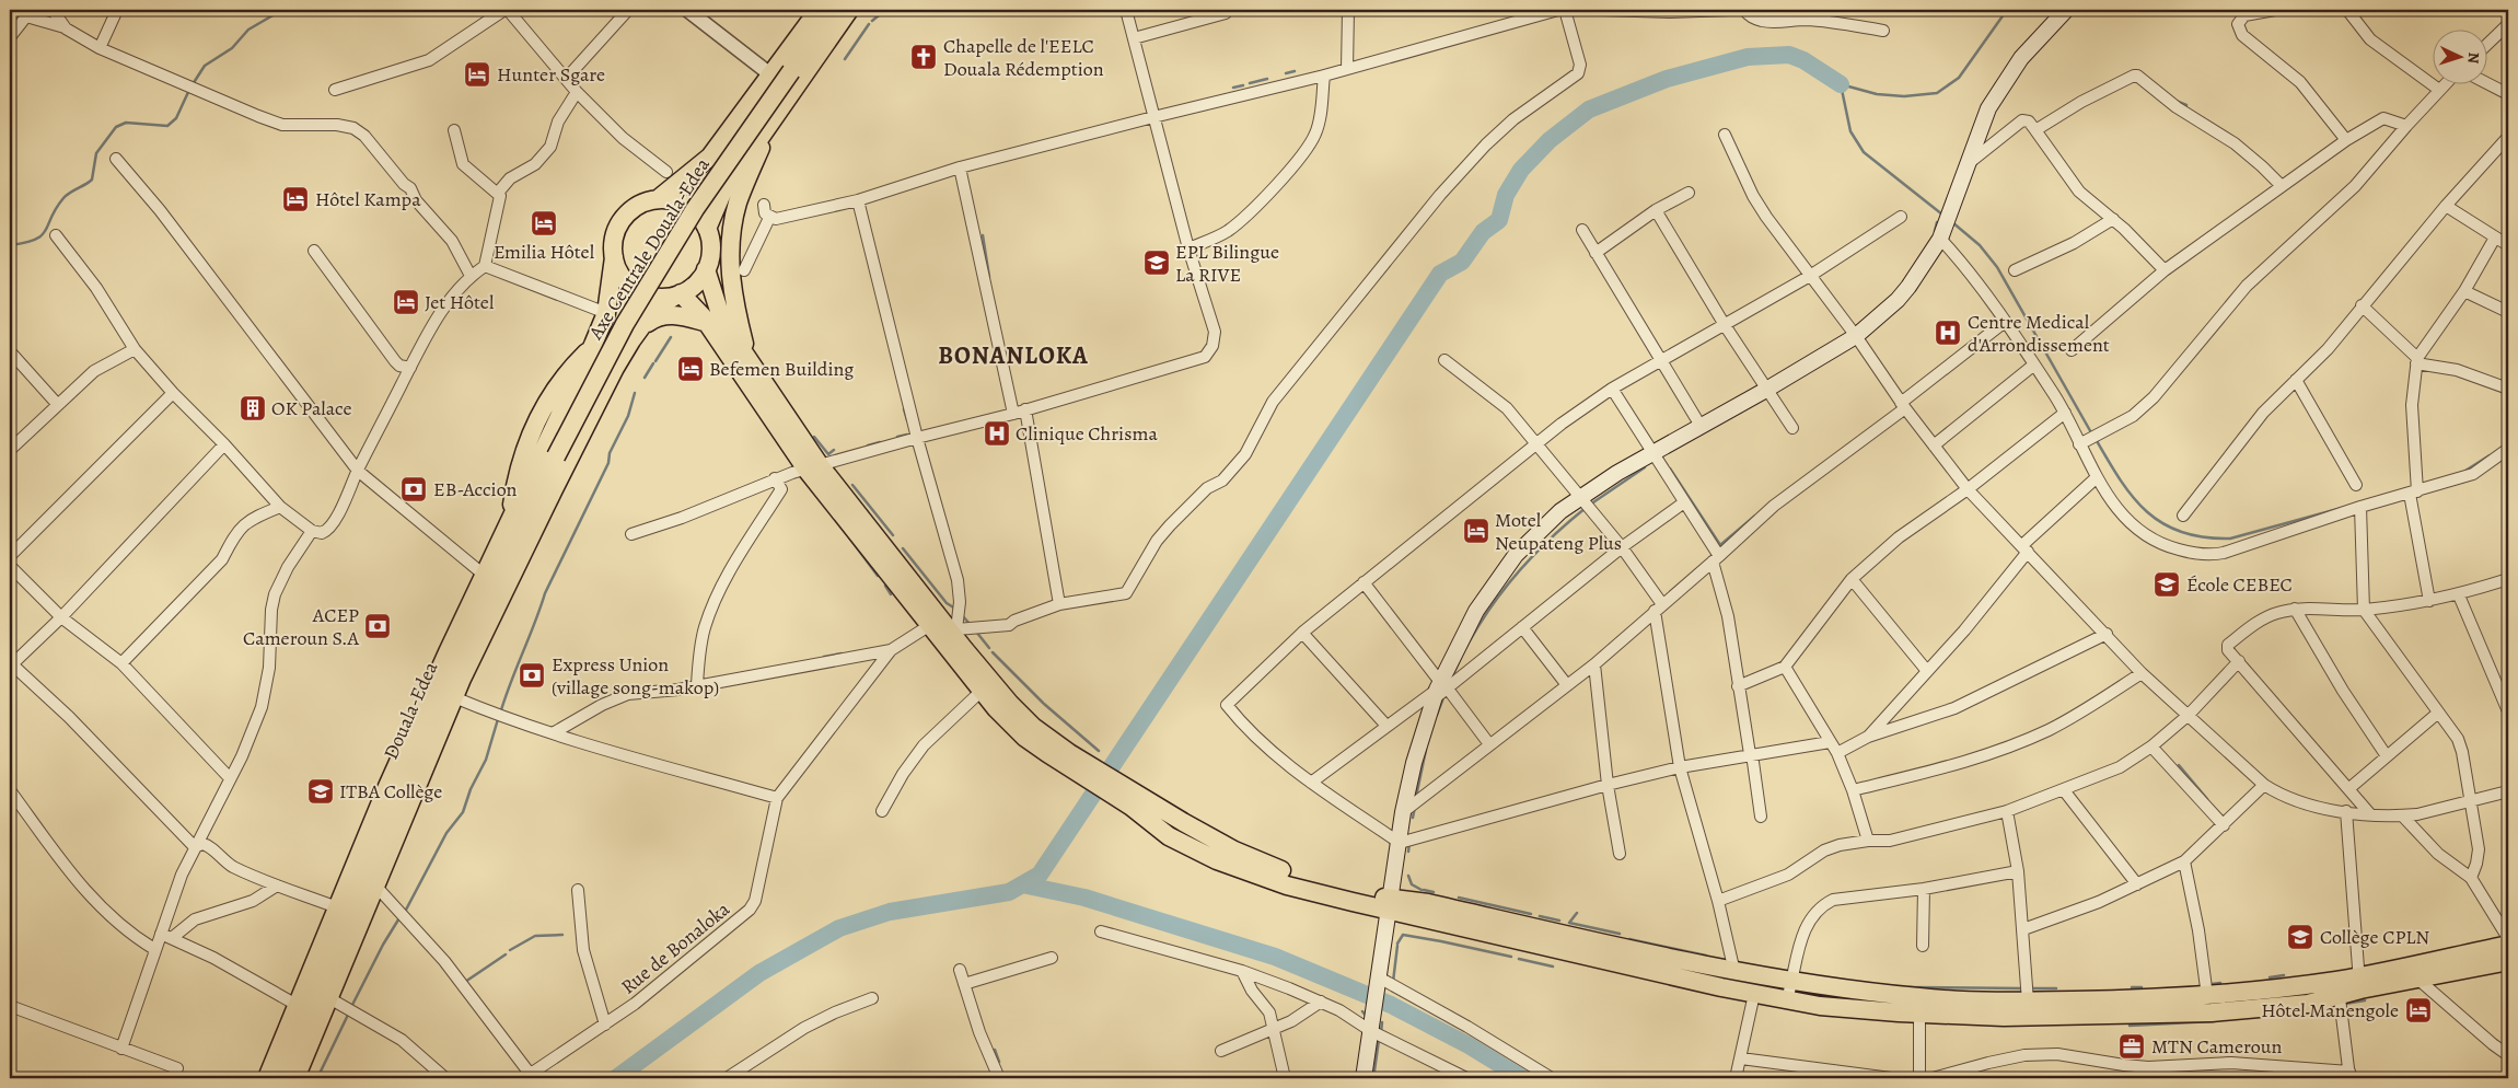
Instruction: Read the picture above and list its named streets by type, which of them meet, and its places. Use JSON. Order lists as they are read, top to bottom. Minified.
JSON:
{"streets":{"main road":["Axe Centrale Douala-Edea","Douala-Edea"],"street":["Rue de Bonaloka"]},"crossings":[["Axe Centrale Douala-Edea","Douala-Edea"]],"districts":["BONANLOKA"],"places":{"church":["Chapelle de l'EELC Douala Rédemption"],"hotel":["Hunter Sgare","Hôtel Kampa","Emilia Hôtel","Jet Hôtel","Befemen Building","Motel Neupateng Plus","Hôtel Manengole"],"school or university":["EPL Bilingue La RIVE","École CEBEC","ITBA Collège","Collège CPLN"],"hospital":["Centre Medical d'Arrondissement","Clinique Chrisma"],"building":["OK Palace"],"bank":["EB-Accion","ACEP Cameroun S.A","Express Union (village song-makop)"],"office":["MTN Cameroun"]},"north":"right"}
